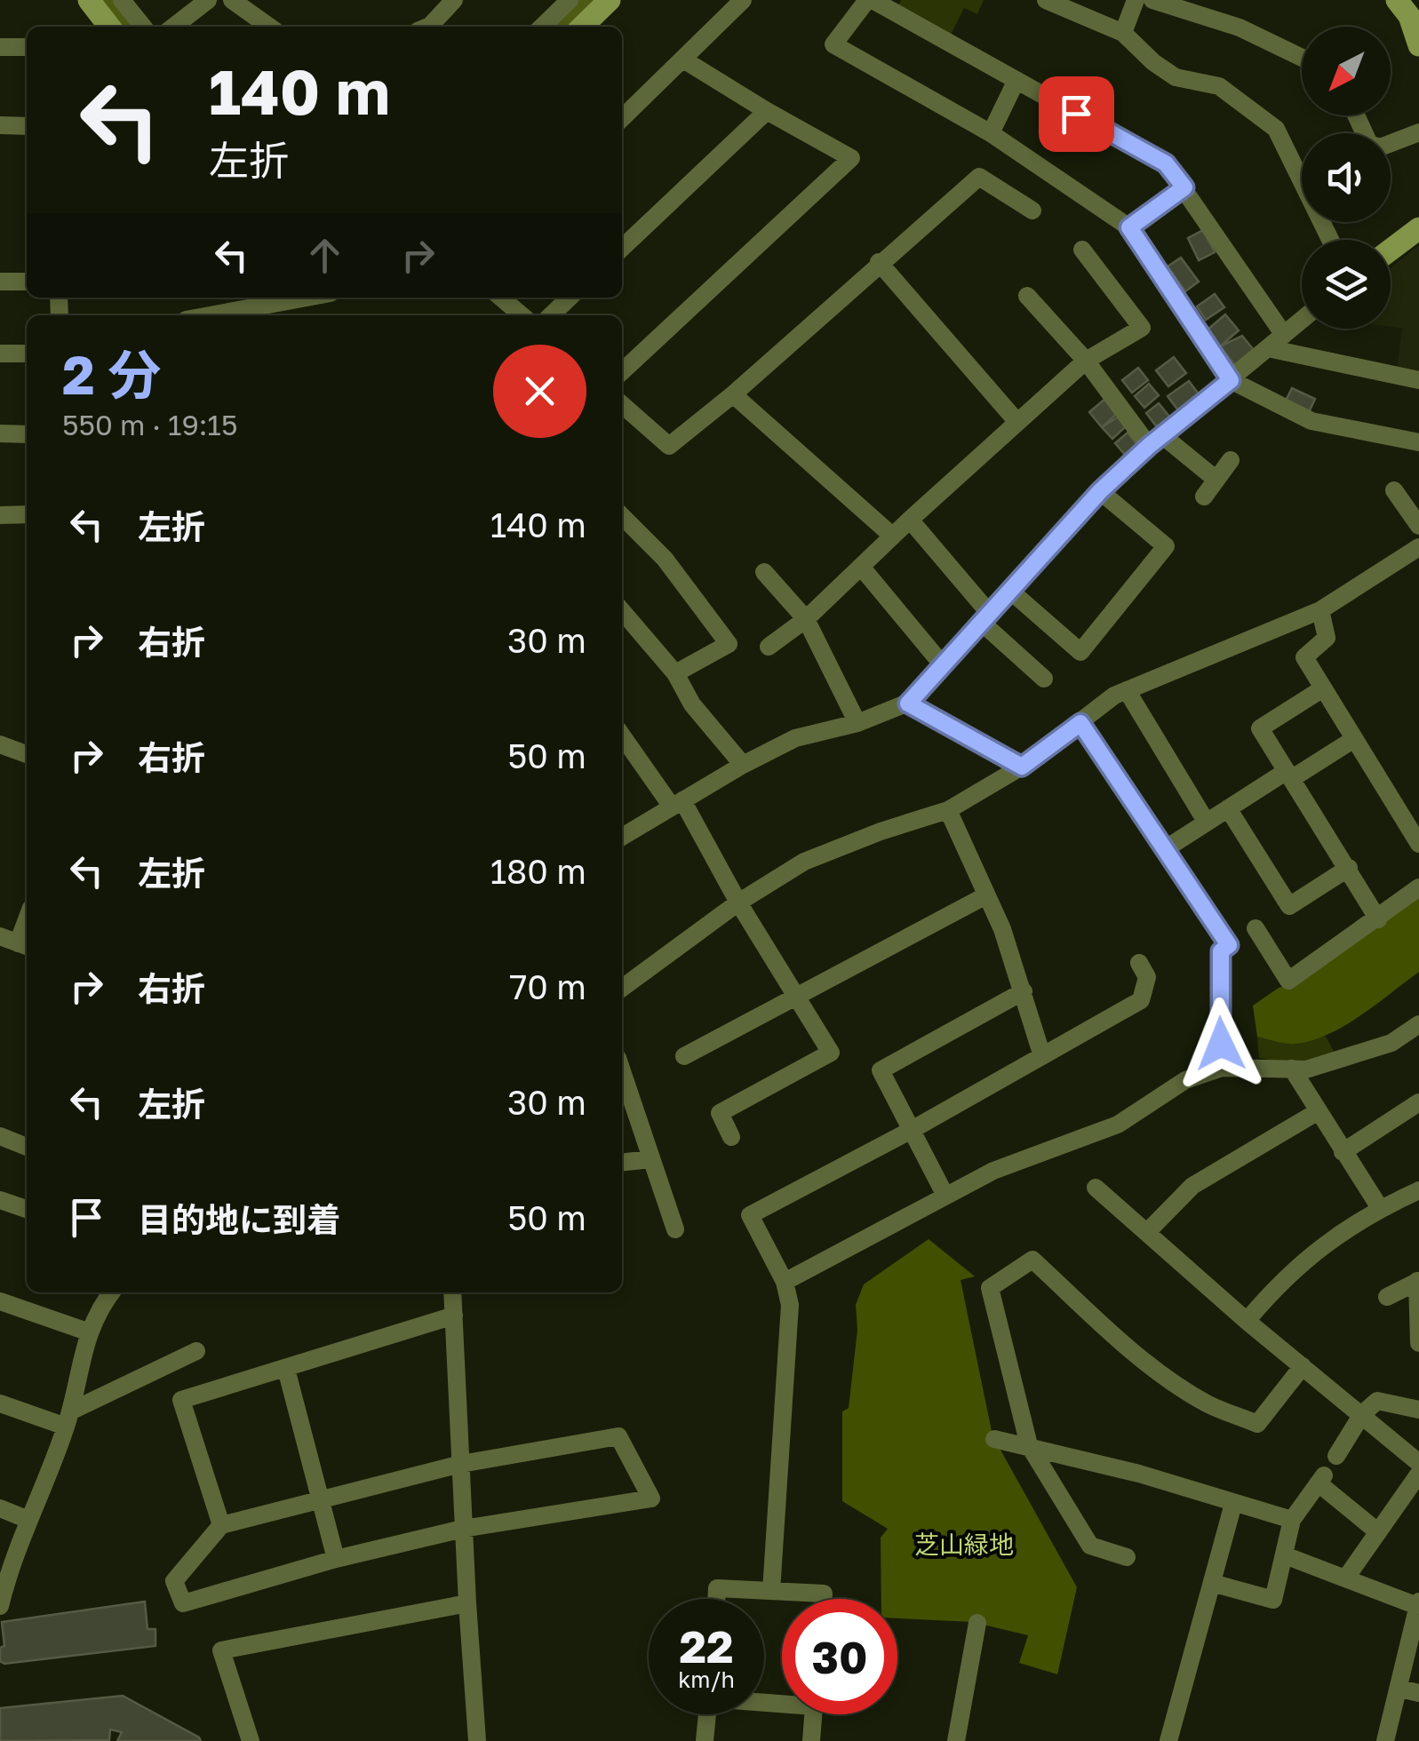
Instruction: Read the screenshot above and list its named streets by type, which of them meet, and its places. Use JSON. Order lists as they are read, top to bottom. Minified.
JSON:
{"parks":["芝山緑地"],"north":"bottom left","page":{"turn":["140 m","左折"],"heading":["2 分","550 m · 19:15"],"list":[{"name":"左折","value":"140 m"},{"name":"右折","value":"30 m"},{"name":"右折","value":"50 m"},{"name":"左折","value":"180 m"},{"name":"右折","value":"70 m"},{"name":"左折","value":"30 m"},{"name":"目的地に到着","value":"50 m"}],"speed":"22 km/h","limit":"30"}}
